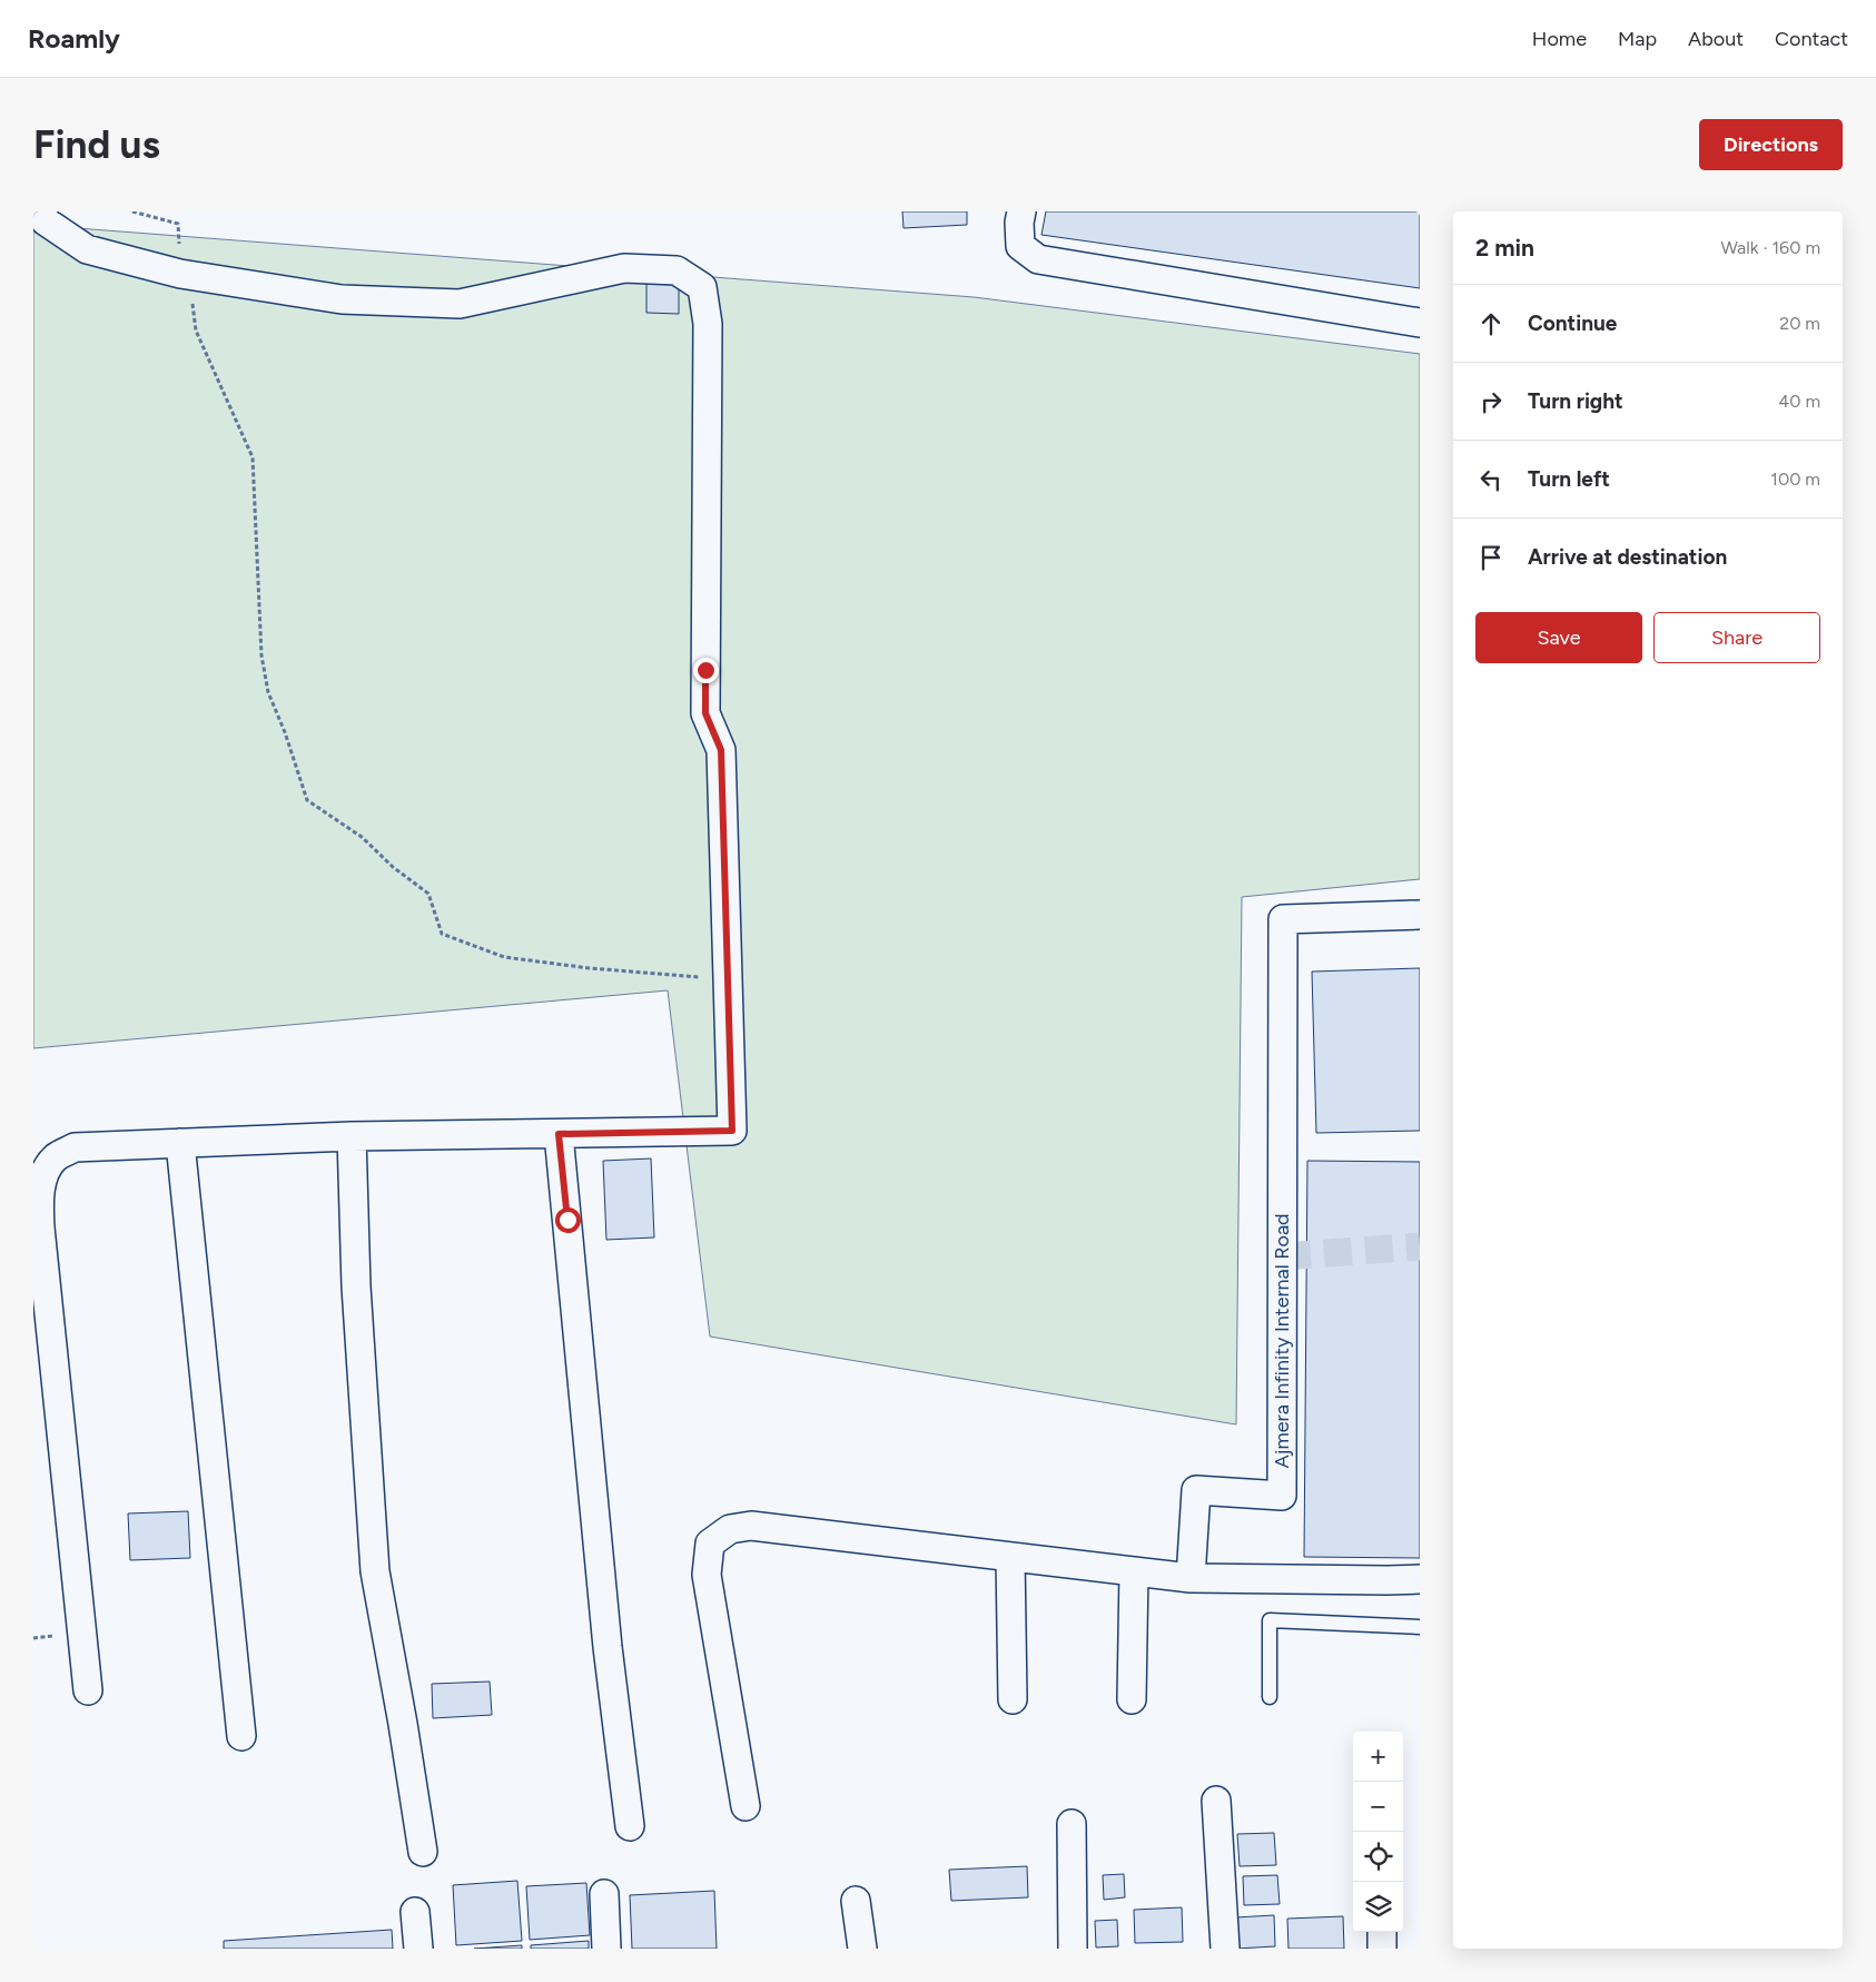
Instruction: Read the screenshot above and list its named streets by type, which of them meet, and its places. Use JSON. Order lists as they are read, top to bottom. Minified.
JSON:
{"streets":{"street":["Ajmera Infinity Internal Road"]},"page":{"header":"Roamly","nav":["Home","Map","About","Contact"],"buttons":["Directions",["Save","Share"]],"title":"Find us","heading":["2 min","Walk · 160 m"],"list":[["Continue","20 m"],["Turn right","40 m"],["Turn left","100 m"],"Arrive at destination"],"map_buttons":["+","−"]}}
